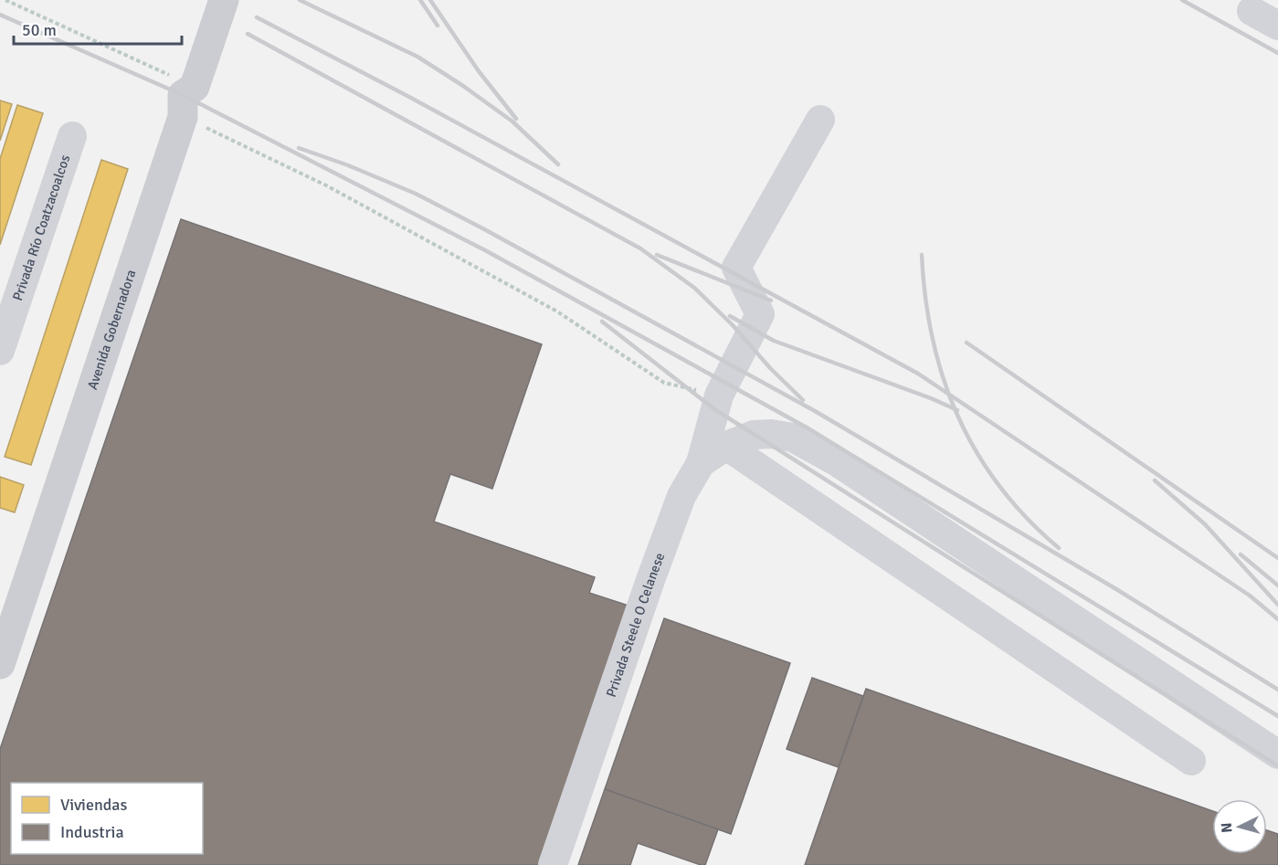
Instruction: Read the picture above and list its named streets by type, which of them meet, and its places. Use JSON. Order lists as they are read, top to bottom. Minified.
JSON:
{"streets":{"main road":["Avenida Gobernadora"],"street":["Privada Río Coatzacoalcos","Privada Steele O Celanese"]},"legend":["Viviendas","Industria"],"scale_bar":"50 m","north":"left"}
